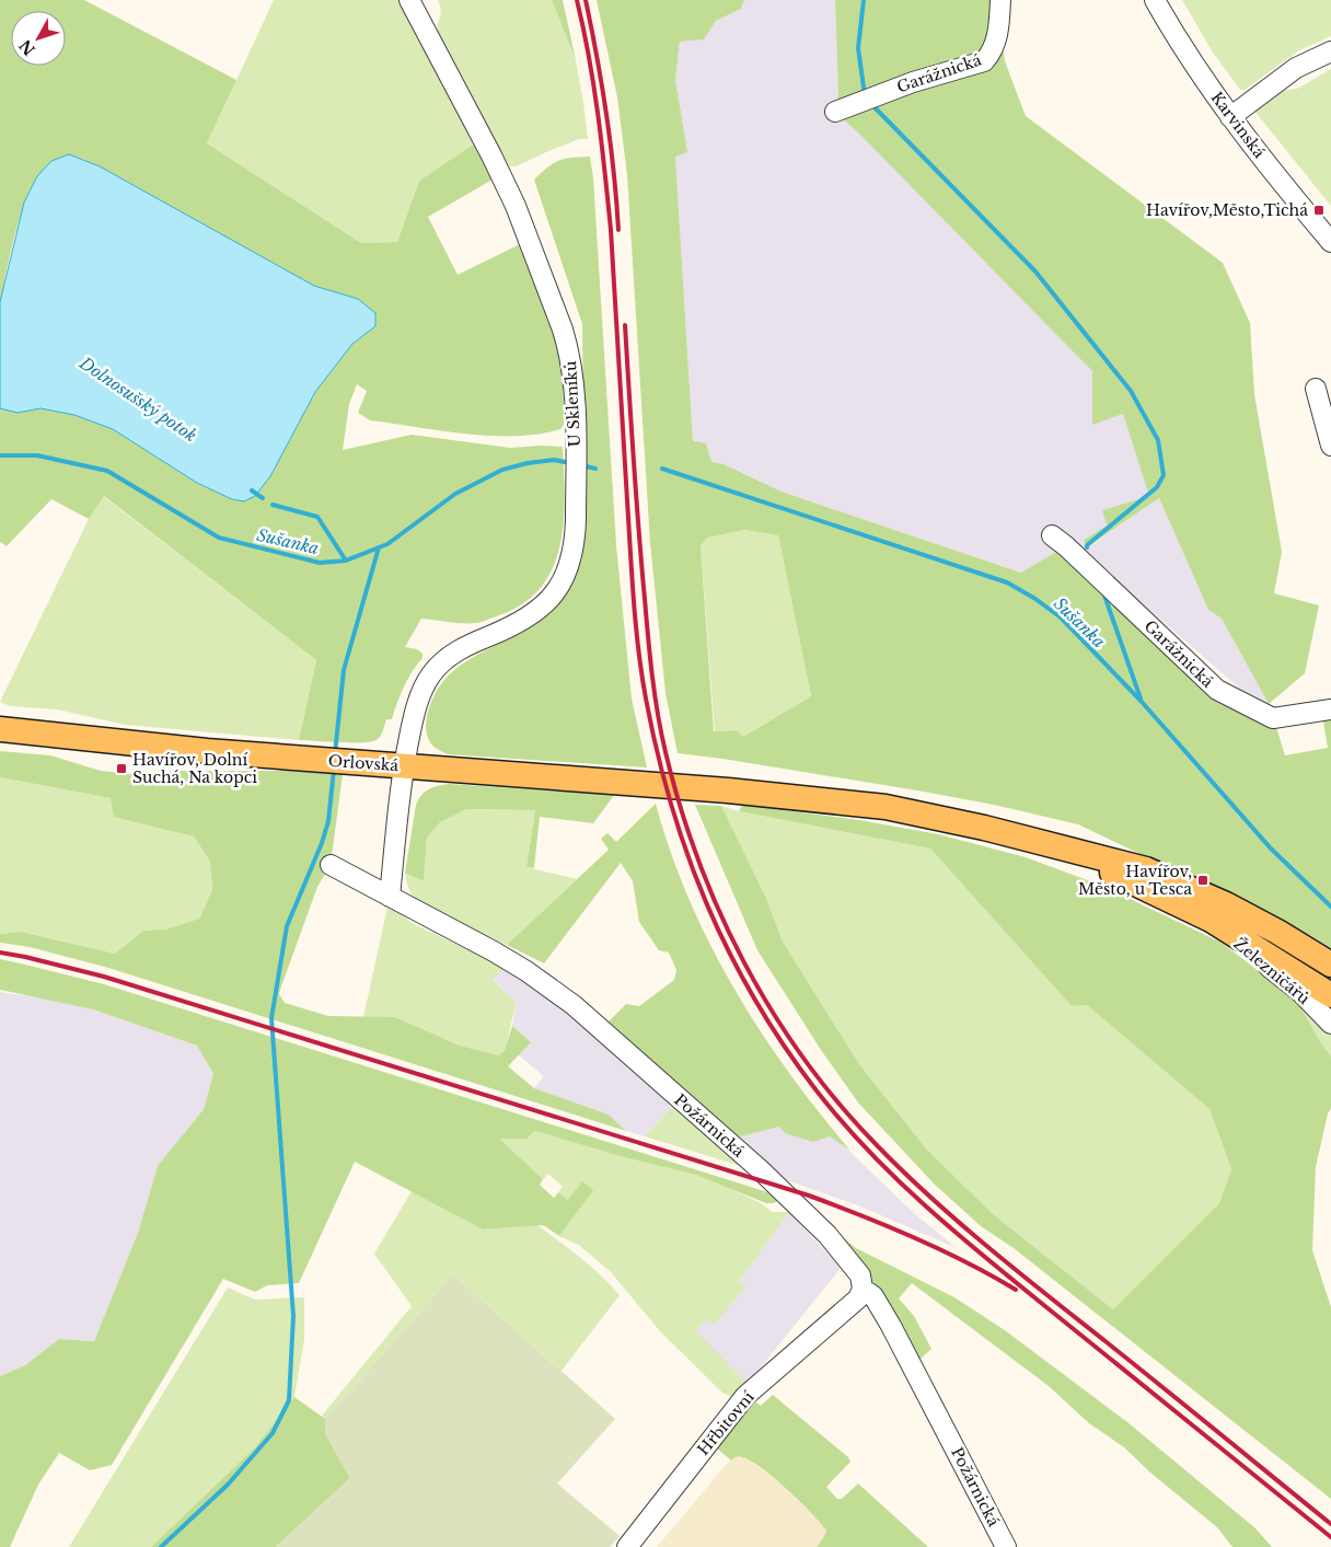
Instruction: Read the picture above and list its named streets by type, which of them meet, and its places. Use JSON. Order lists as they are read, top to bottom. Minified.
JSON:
{"streets":{"main road":["Orlovská"],"street":["Garážnická","Karvinská","U Skleníků","Železničářů","Požárnická","Hřbitovní"]},"crossings":[["U Skleníků","Orlovská"],["Požárnická","Hřbitovní"]],"water":["Dolnosušský potok","Sušanka"],"places":{"transit":["Havířov,Město,Tichá","Havířov, Dolní Suchá, Na kopci","Havířov, Město, u Tesca"]},"north":"bottom left"}
